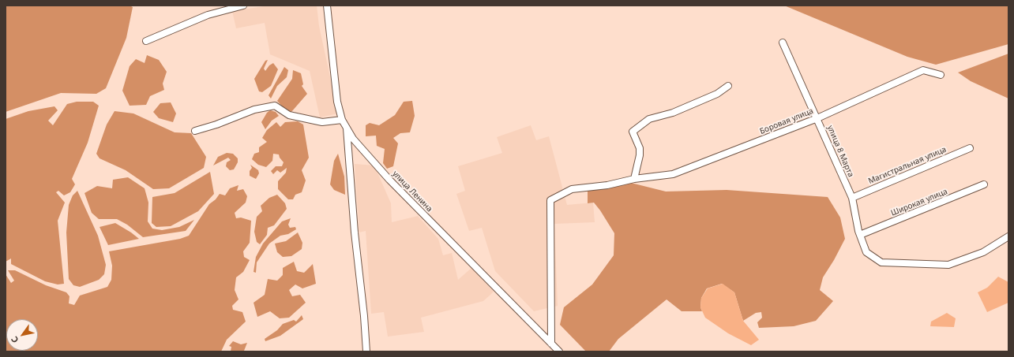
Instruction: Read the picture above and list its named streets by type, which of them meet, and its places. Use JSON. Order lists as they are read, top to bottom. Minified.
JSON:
{"streets":{"street":["Боровая улица","улица 8 Марта","Магистральная улица","улица Ленина","Широкая улица"]},"crossings":[["Боровая улица","улица 8 Марта"],["Боровая улица","улица Ленина"],["улица 8 Марта","Магистральная улица"],["улица 8 Марта","Широкая улица"]],"north":"bottom left"}
